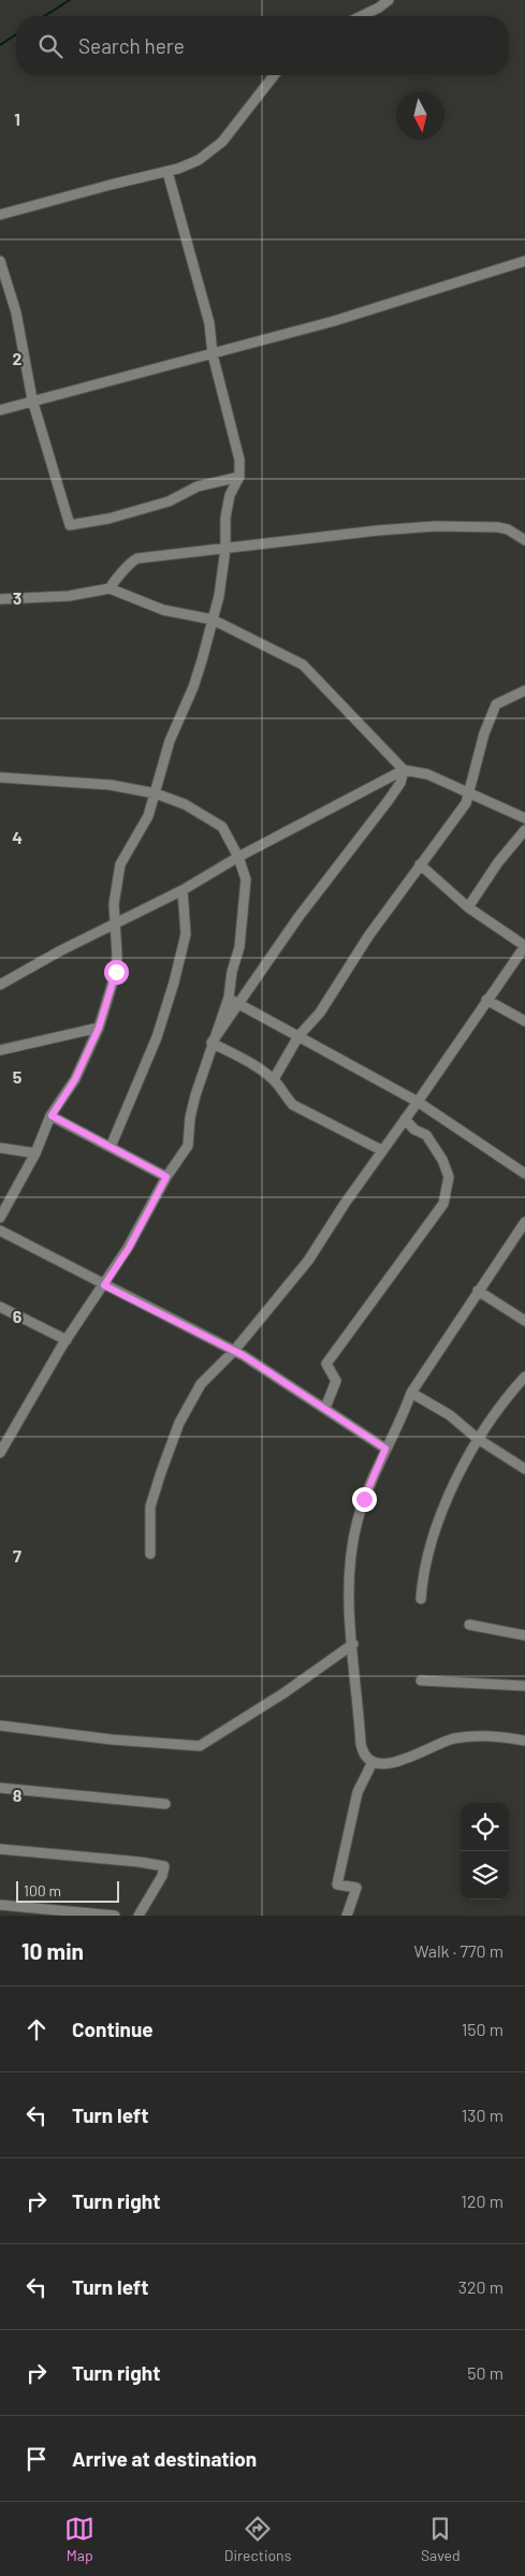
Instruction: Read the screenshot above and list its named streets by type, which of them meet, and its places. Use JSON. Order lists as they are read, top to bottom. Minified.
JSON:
{"scale_bar":"100 m","north":"bottom","page":{"search":"Search here","scale":"100 m","heading":["10 min","Walk · 770 m"],"list":[["Continue","150 m"],["Turn left","130 m"],["Turn right","120 m"],["Turn left","320 m"],["Turn right","50 m"],"Arrive at destination"],"nav":["Map","Directions","Saved"]},"grid":{"rows":["1","2","3","4","5","6","7","8"]}}
